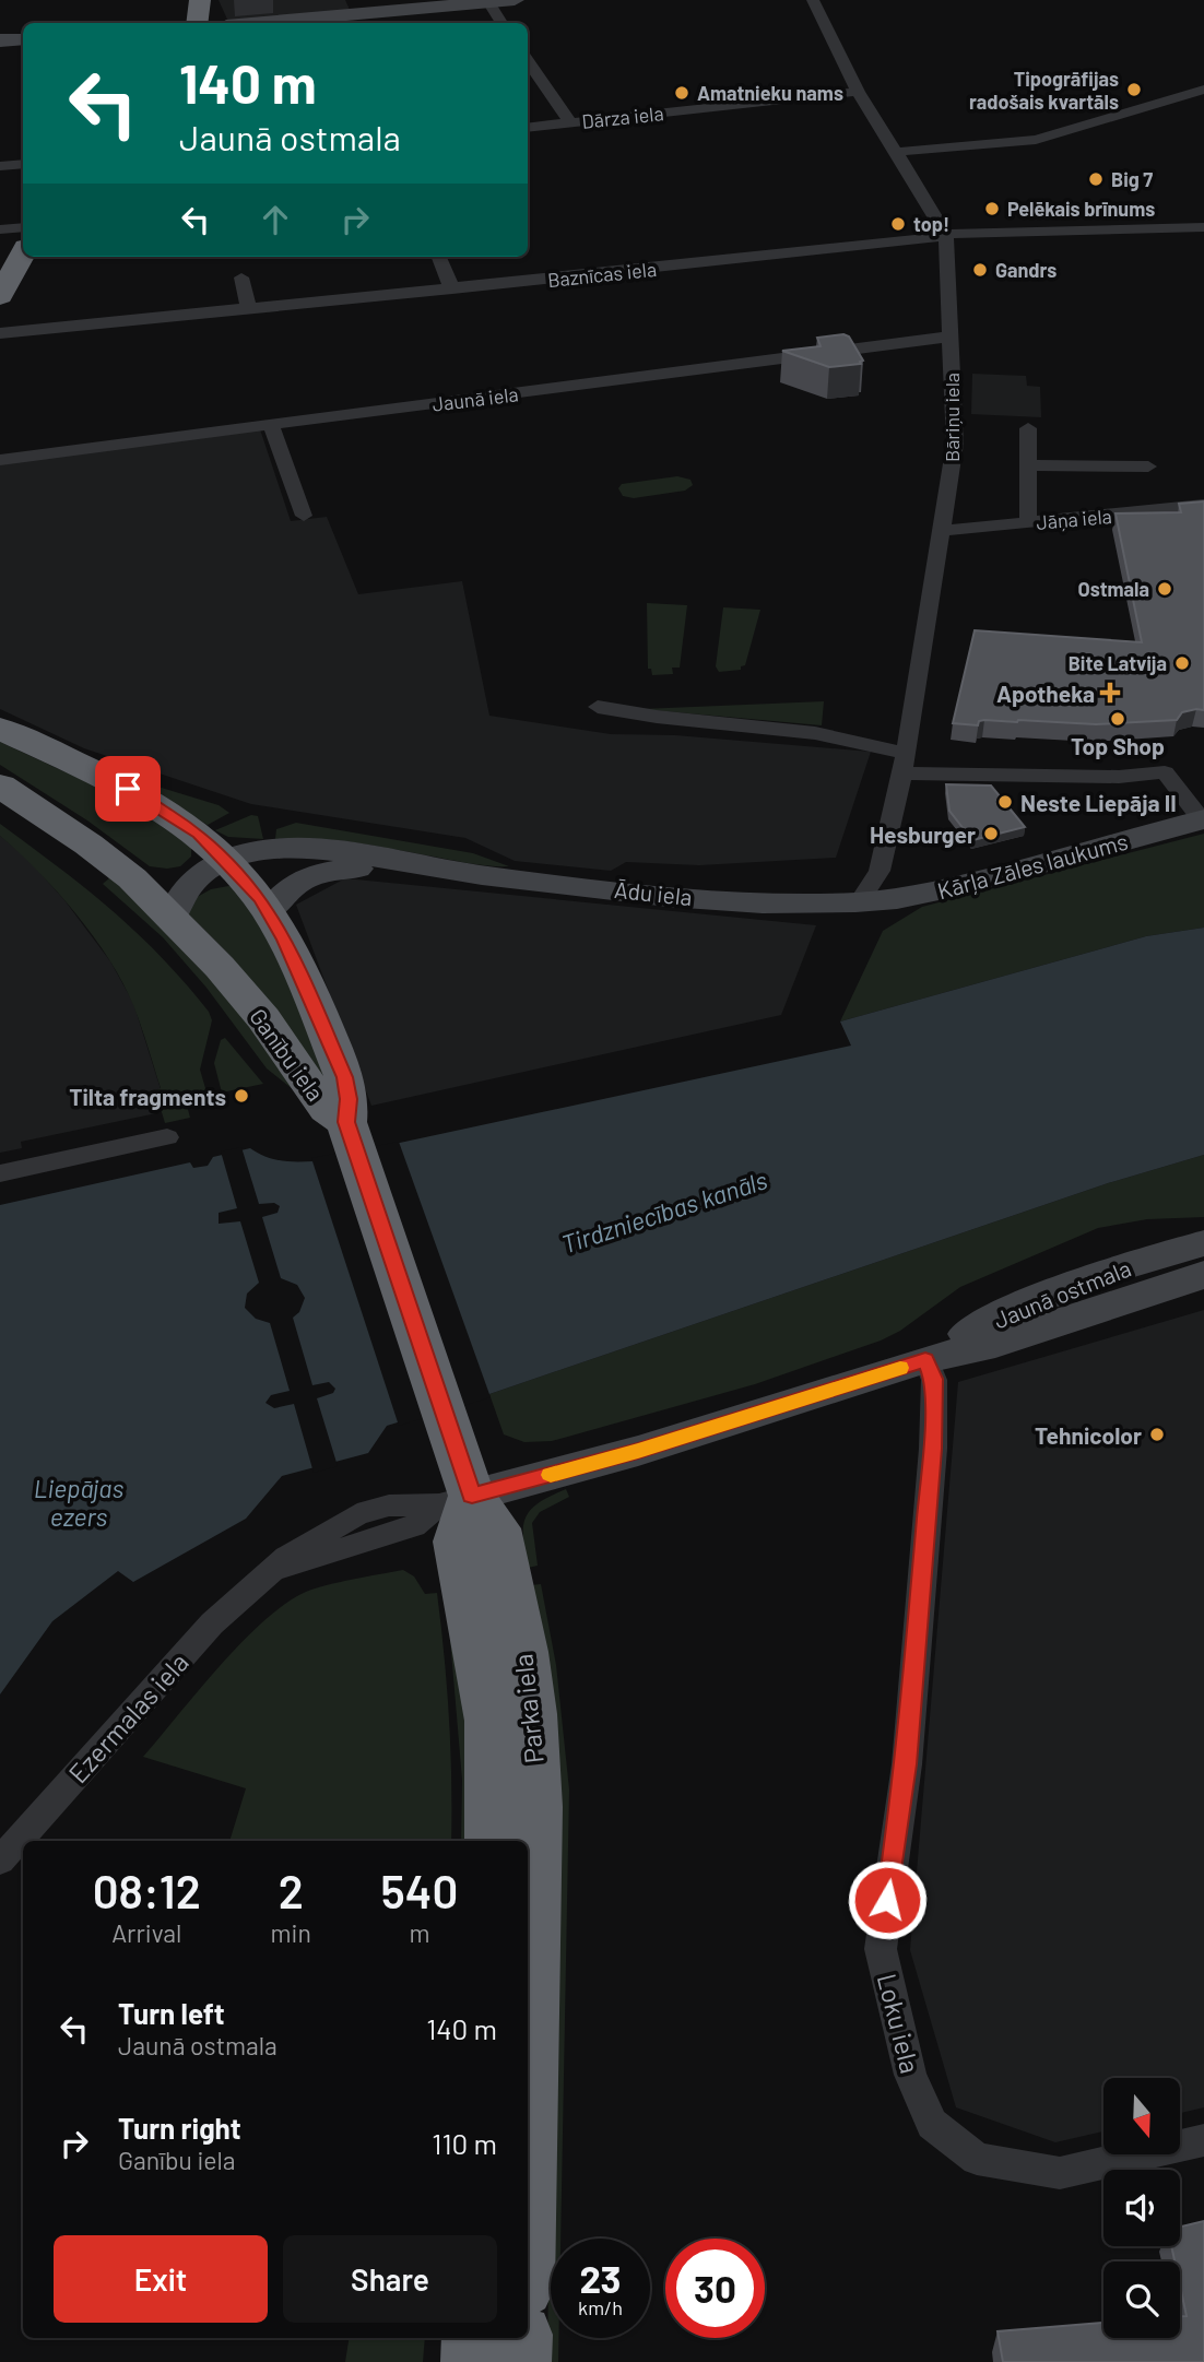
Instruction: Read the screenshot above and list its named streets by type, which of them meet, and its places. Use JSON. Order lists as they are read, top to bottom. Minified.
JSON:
{"streets":{"highway":["Ganību iela","Parka iela"],"main road":["Kārļa Zāles laukums","Ādu iela","Jaunā ostmala"],"street":["Dārza iela","Baznīcas iela","Jaunā iela","Bāriņu iela","Jāņa iela","Ezermalas iela","Loku iela"]},"crossings":[["Dārza iela","Bāriņu iela"],["Baznīcas iela","Bāriņu iela"],["Jaunā iela","Bāriņu iela"],["Bāriņu iela","Jāņa iela"],["Bāriņu iela","Kārļa Zāles laukums"],["Bāriņu iela","Ādu iela"],["Kārļa Zāles laukums","Ādu iela"],["Jaunā ostmala","Parka iela"],["Jaunā ostmala","Ezermalas iela"],["Jaunā ostmala","Loku iela"],["Parka iela","Ezermalas iela"]],"water":["Tirdzniecības kanāls","Liepājas ezers"],"places":{"other":["Tipogrāfijas radošais kvartāls","Amatnieku nams","Big 7","Pelēkais brīnums","top!","Gandrs","Ostmala","Bite Latvija","Top Shop","Neste Liepāja II","Hesburger","Tilta fragments","Tehnicolor"],"health":["Apotheka"]},"north":"bottom","page":{"turn":["140 m","Jaunā ostmala"],"eta":["08:12","Arrival","2","min","540","m"],"list":[{"name":"Turn left","note":"Jaunā ostmala","value":"140 m"},{"name":"Turn right","note":"Ganību iela","value":"110 m"}],"buttons":["Exit","Share"],"speed":"23 km/h","limit":"30"}}
